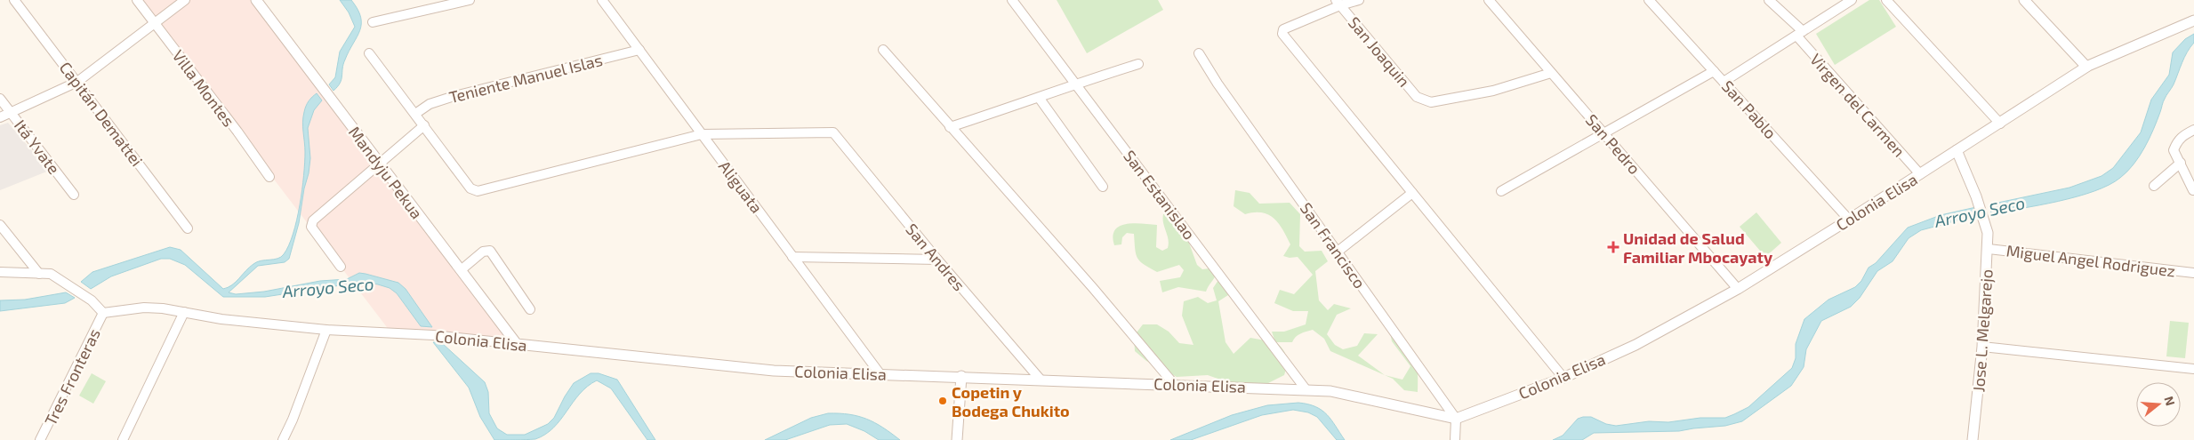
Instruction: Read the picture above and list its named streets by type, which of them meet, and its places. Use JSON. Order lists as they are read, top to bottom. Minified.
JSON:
{"streets":{"street":["San Joaquin","Teniente Manuel Islas","Villa Montes","Virgen del Carmen","San Pablo","Capitán Demattei","San Pedro","Itá Yvate","Mandyju Pekua","Aliguata","San Estanislao","Colonia Elisa","San Francisco","San Andres","Miguel Angel Rodriguez","Jose L. Melgarejo","Tres Fronteras"]},"crossings":[["San Joaquin","San Pedro"],["Teniente Manuel Islas","Aliguata"],["Virgen del Carmen","Colonia Elisa"],["San Pablo","Colonia Elisa"],["San Pedro","Colonia Elisa"],["Mandyju Pekua","Colonia Elisa"],["Aliguata","Colonia Elisa"],["Aliguata","San Andres"],["San Estanislao","Colonia Elisa"],["Colonia Elisa","San Francisco"],["Colonia Elisa","San Andres"],["Colonia Elisa","Jose L. Melgarejo"],["Colonia Elisa","Tres Fronteras"],["Miguel Angel Rodriguez","Jose L. Melgarejo"]],"water":["Arroyo Seco"],"places":{"health":["Unidad de Salud Familiar Mbocayaty"],"other":["Copetin y Bodega Chukito"]},"north":"right"}
